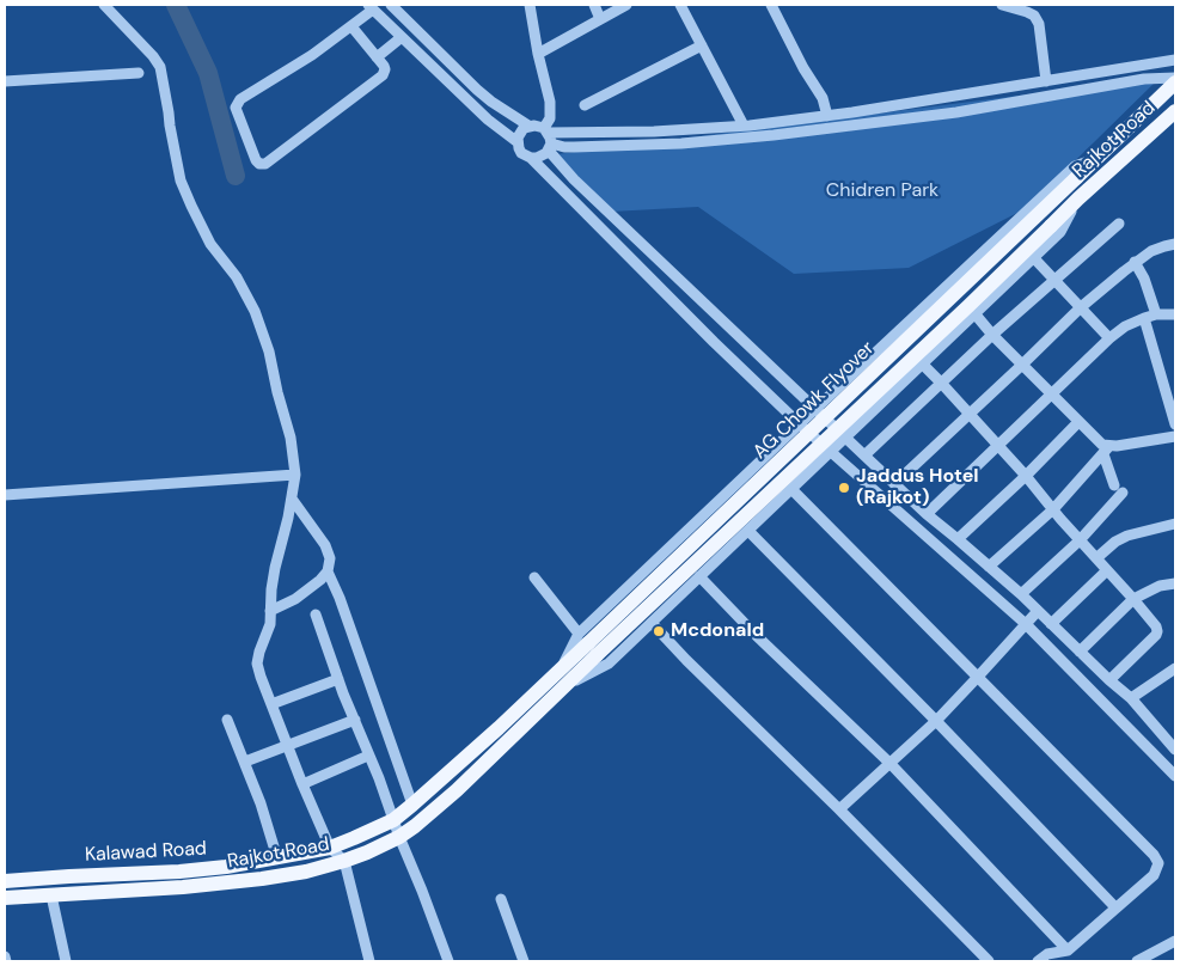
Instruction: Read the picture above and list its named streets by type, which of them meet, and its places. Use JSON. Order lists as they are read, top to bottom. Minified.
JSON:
{"streets":{"main road":["Rajkot Road","AG Chowk Flyover","Kalawad Road"]},"crossings":[["Rajkot Road","AG Chowk Flyover"],["AG Chowk Flyover","Kalawad Road"]],"parks":["Chidren Park"],"places":["Jaddus Hotel (Rajkot)","Mcdonald"]}
